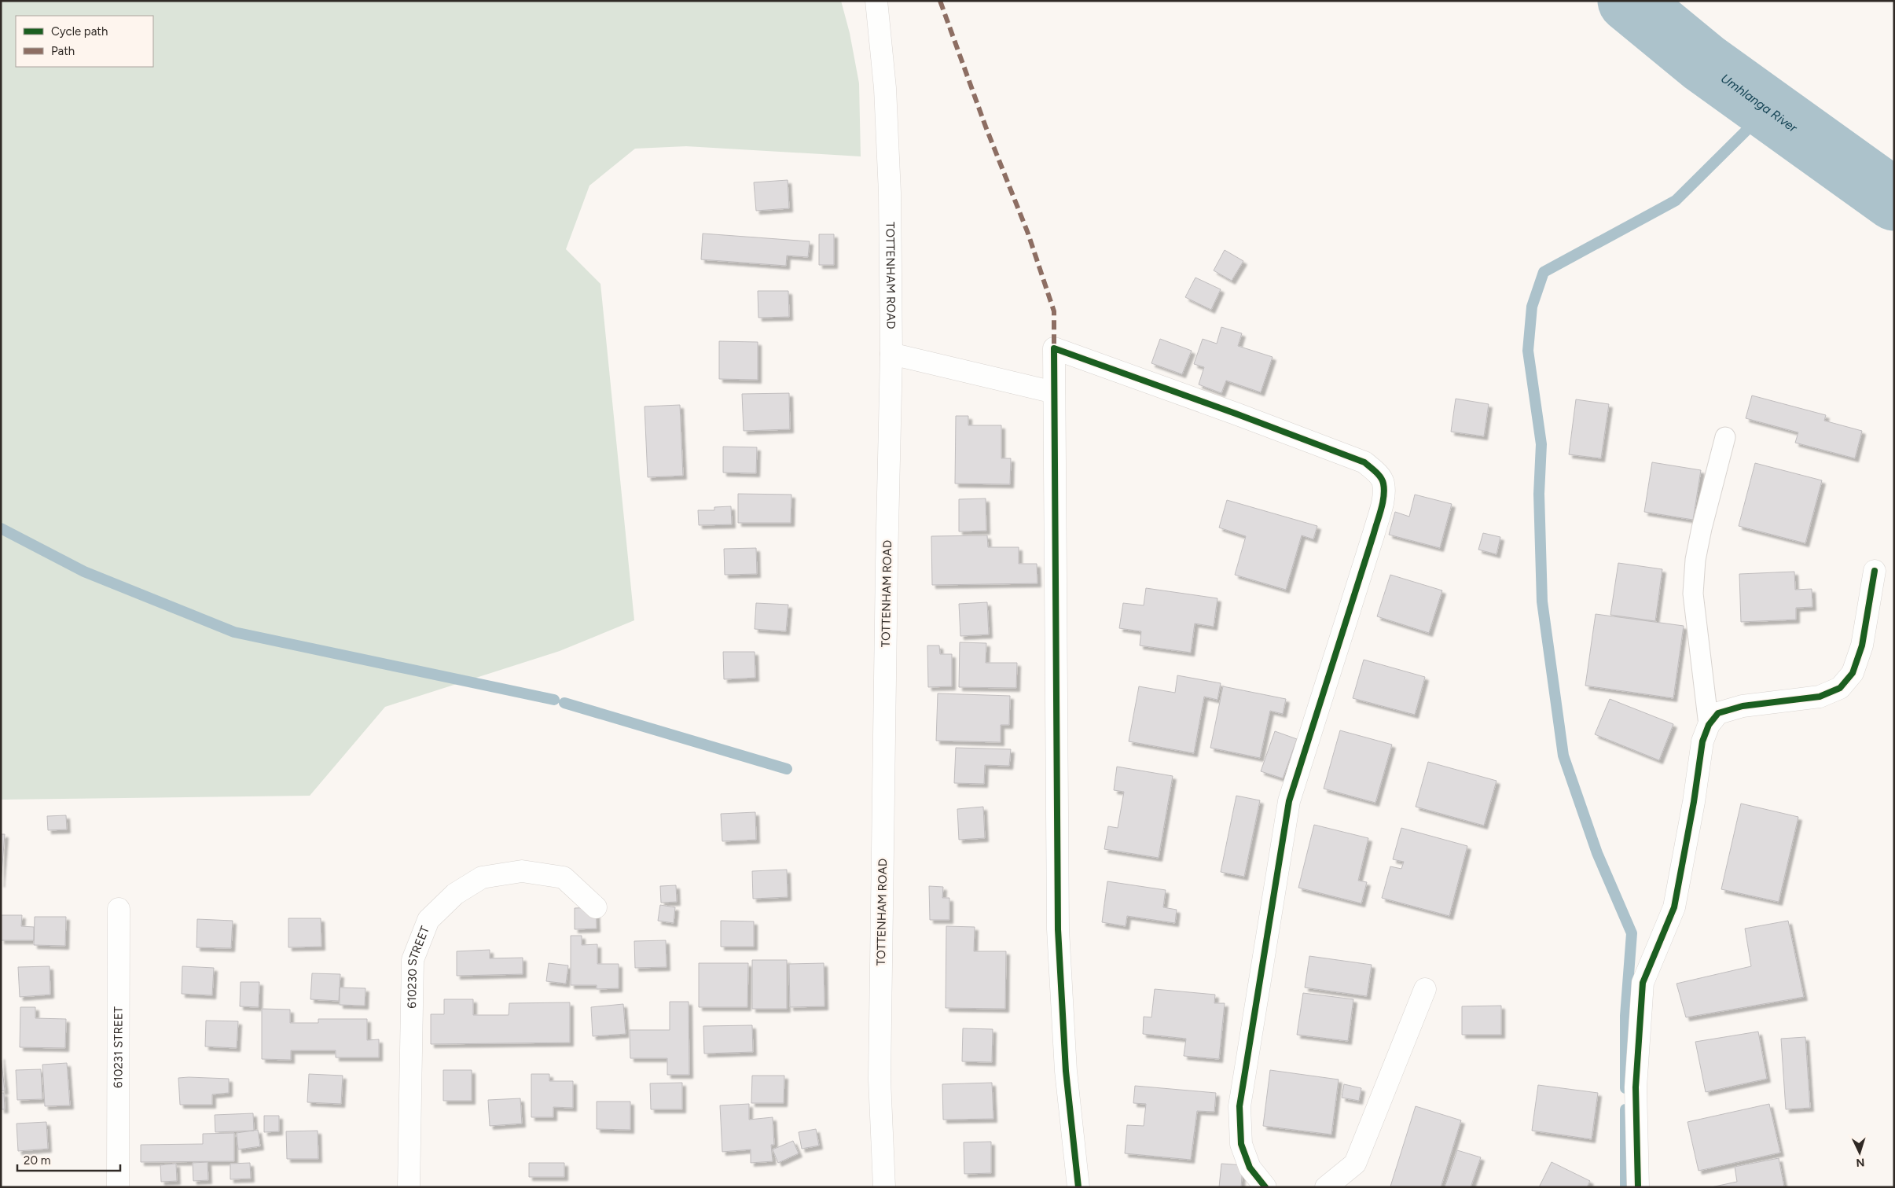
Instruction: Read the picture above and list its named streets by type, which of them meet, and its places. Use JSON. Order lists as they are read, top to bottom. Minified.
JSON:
{"streets":{"street":["TOTTENHAM ROAD","610230 STREET","610231 STREET"]},"water":["Umhlanga River"],"legend":["Cycle path","Path"],"scale_bar":"20 m","north":"bottom"}
